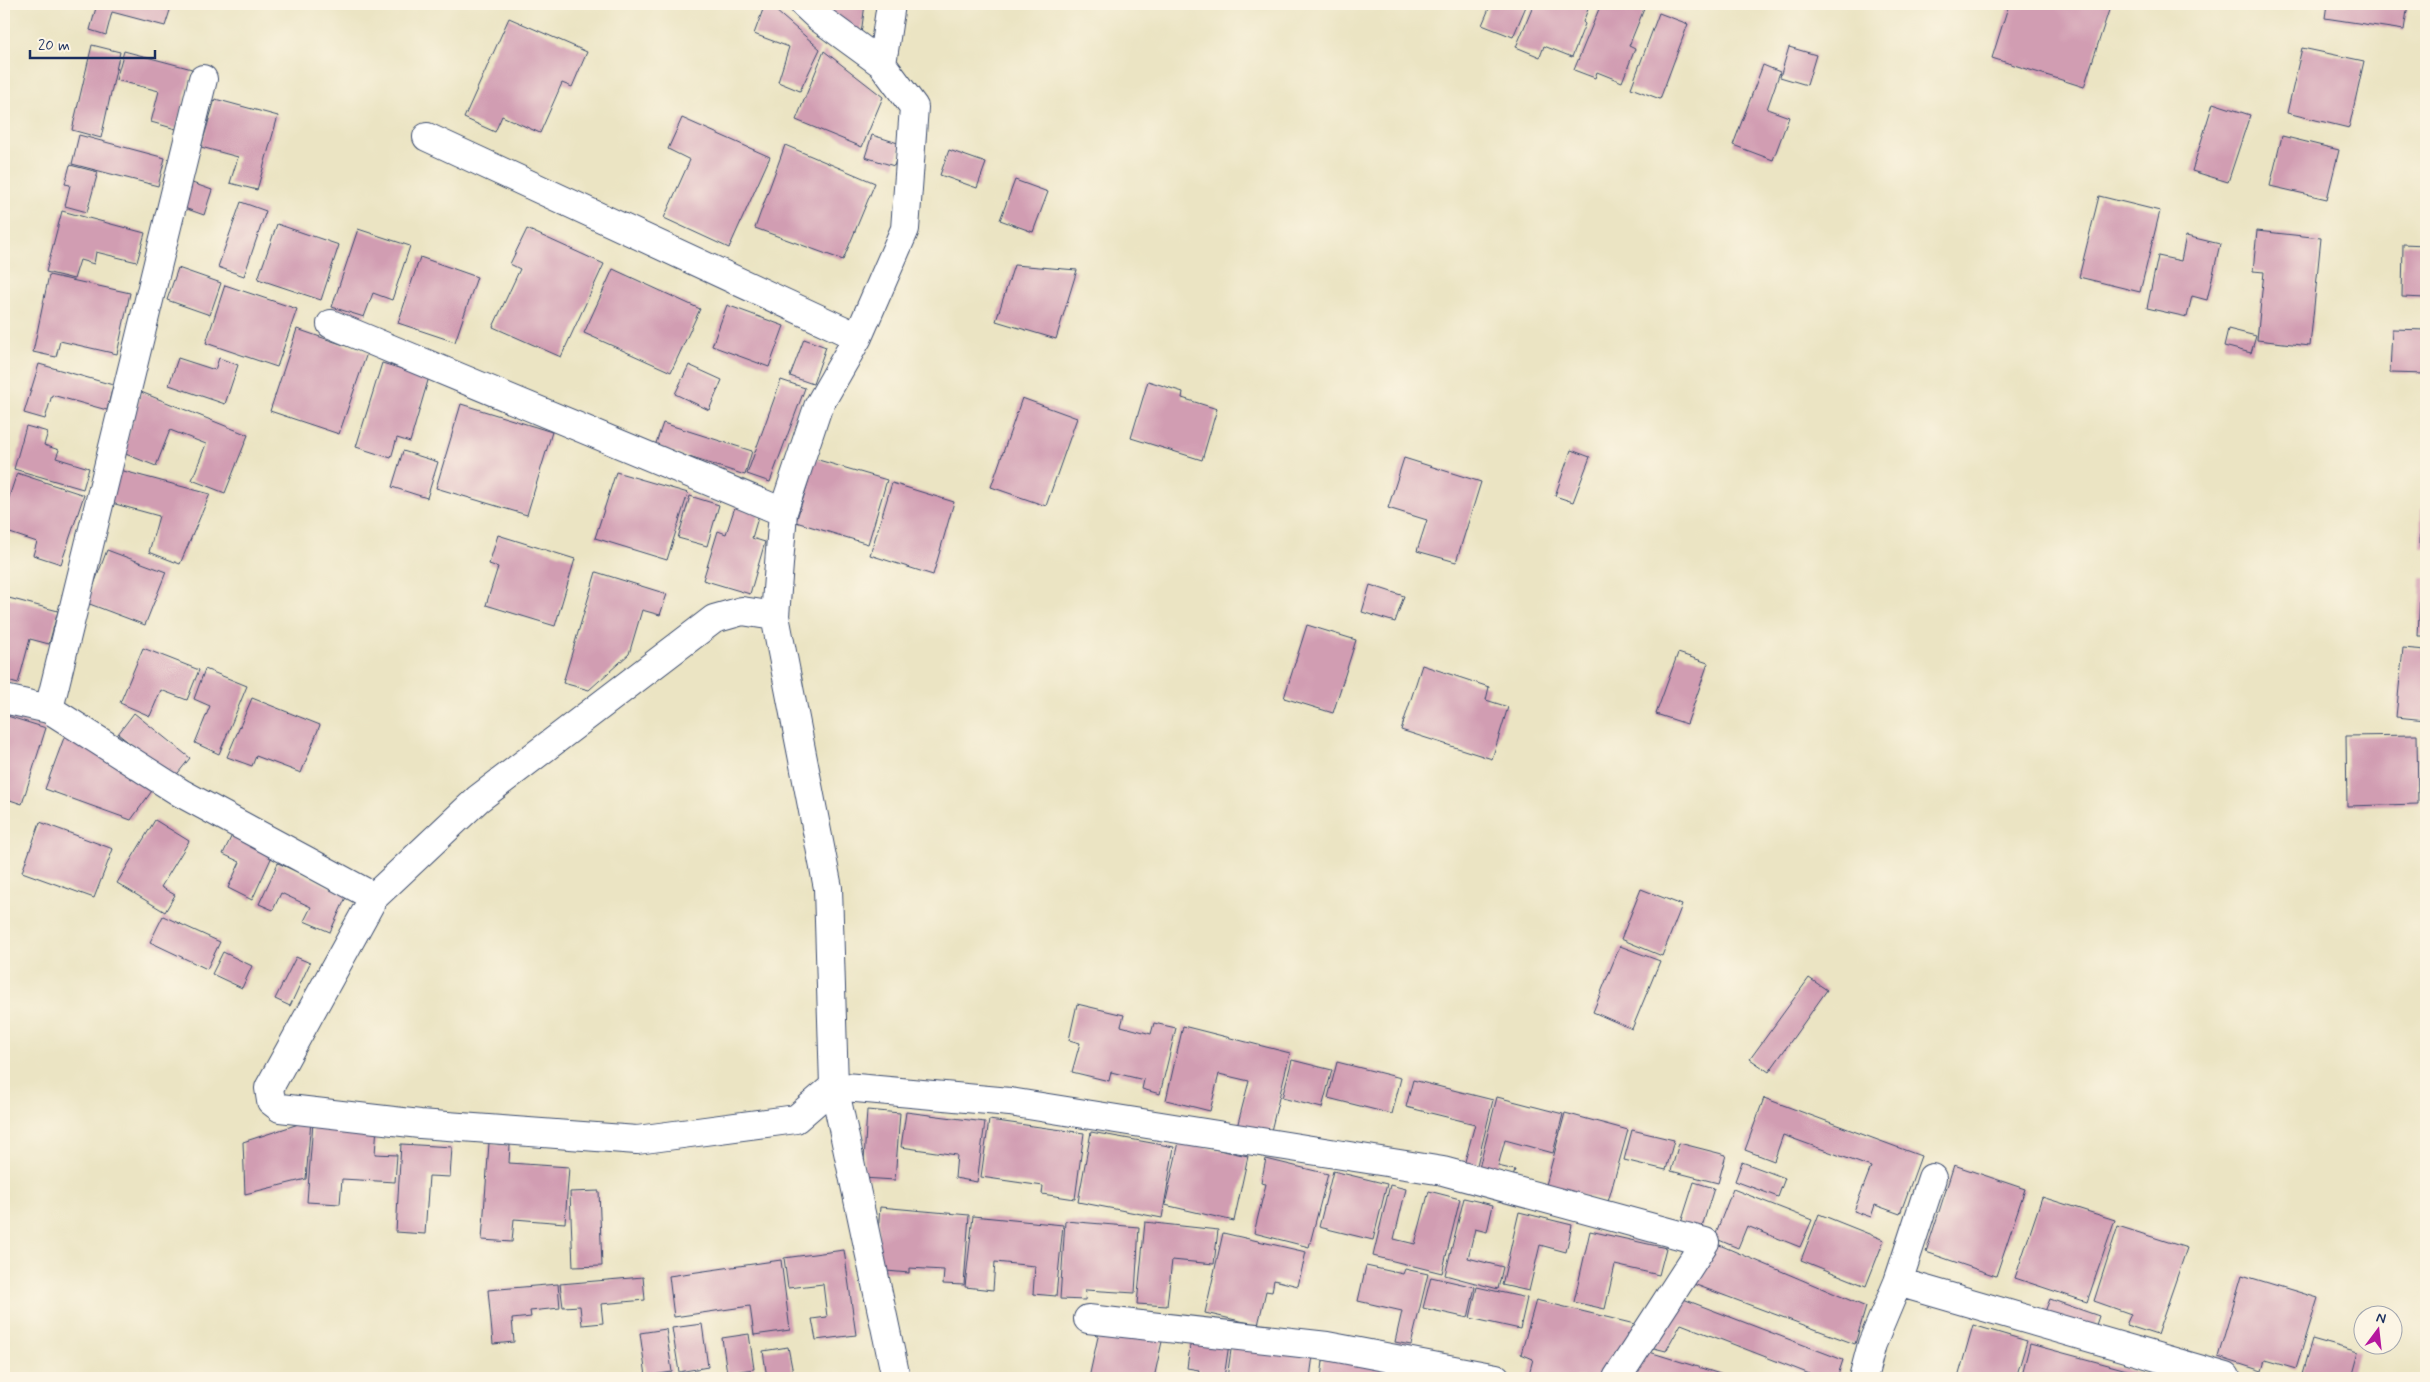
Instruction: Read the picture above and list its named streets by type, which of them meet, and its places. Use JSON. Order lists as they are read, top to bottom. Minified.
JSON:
{"scale_bar":"20 m","north":"top"}
